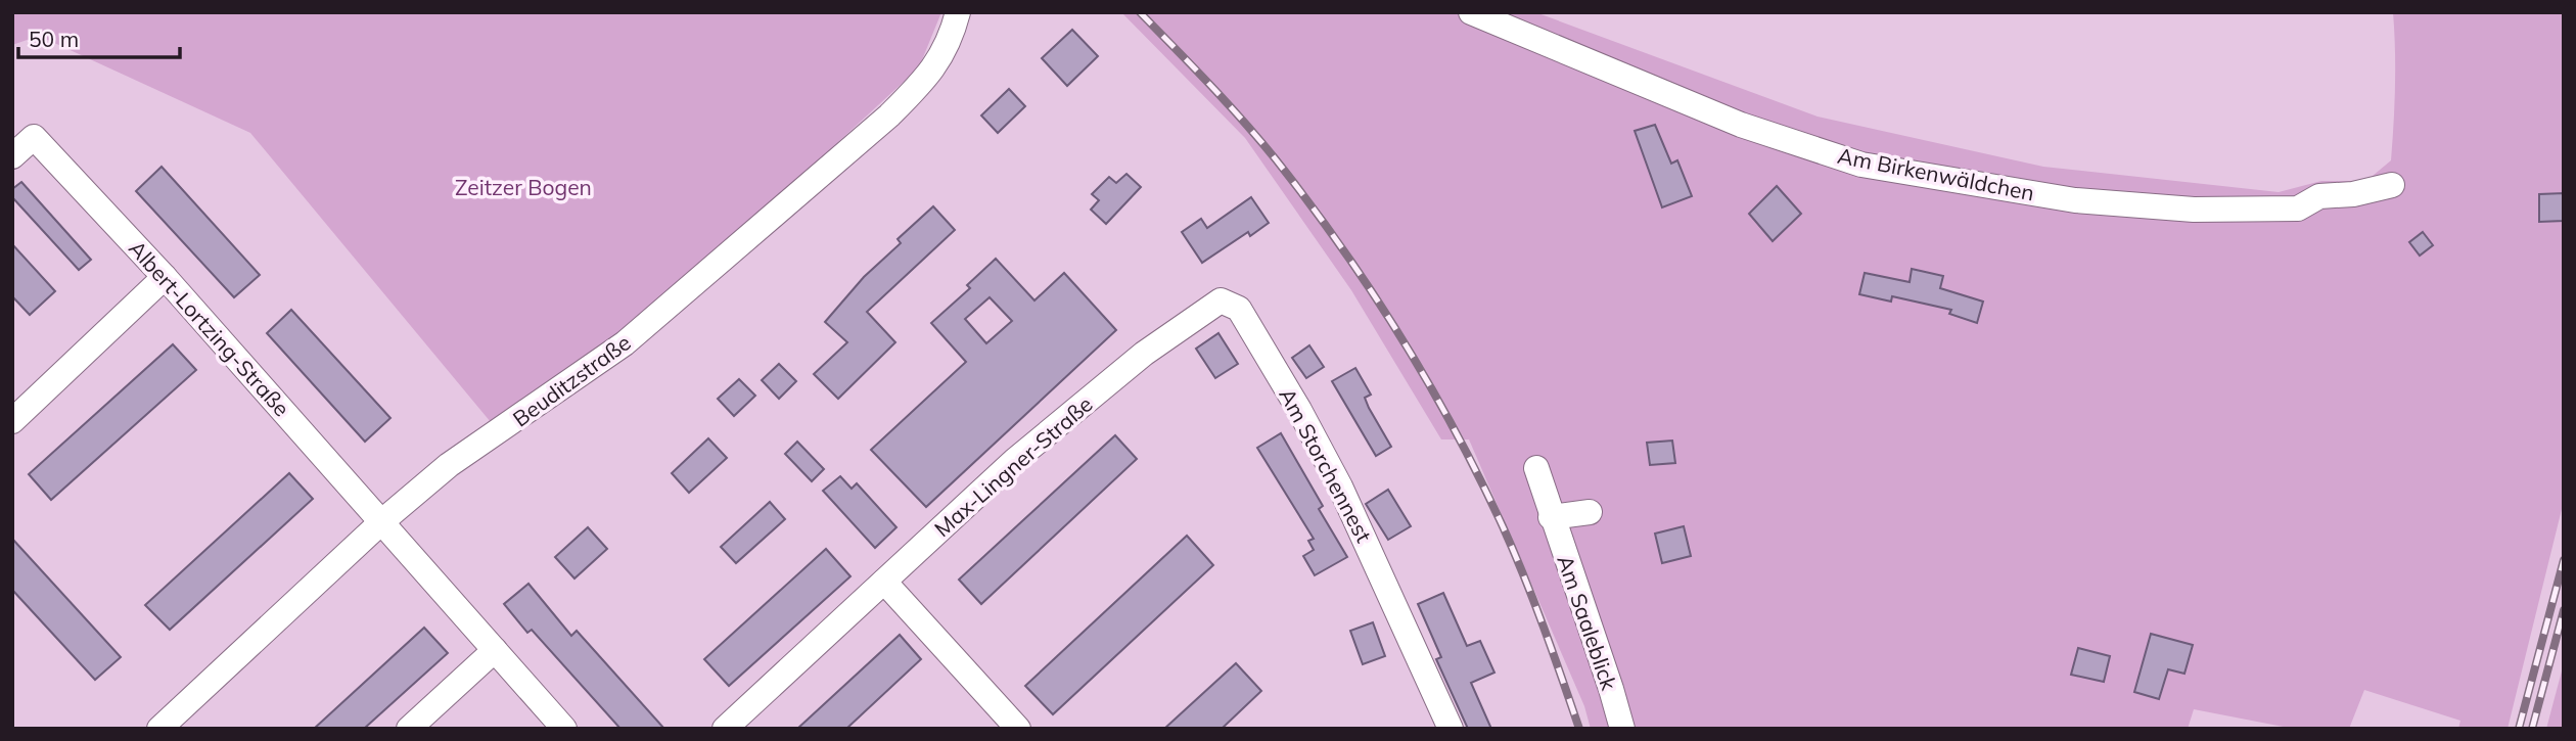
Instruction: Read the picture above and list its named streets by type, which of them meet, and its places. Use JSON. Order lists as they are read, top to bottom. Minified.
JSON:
{"streets":{"street":["Am Birkenwäldchen","Albert-Lortzing-Straße","Beuditzstraße","Am Storchennest","Max-Lingner-Straße","Am Saaleblick"]},"crossings":[["Albert-Lortzing-Straße","Beuditzstraße"],["Am Storchennest","Max-Lingner-Straße"]],"parks":["Zeitzer Bogen"],"scale_bar":"50 m"}
